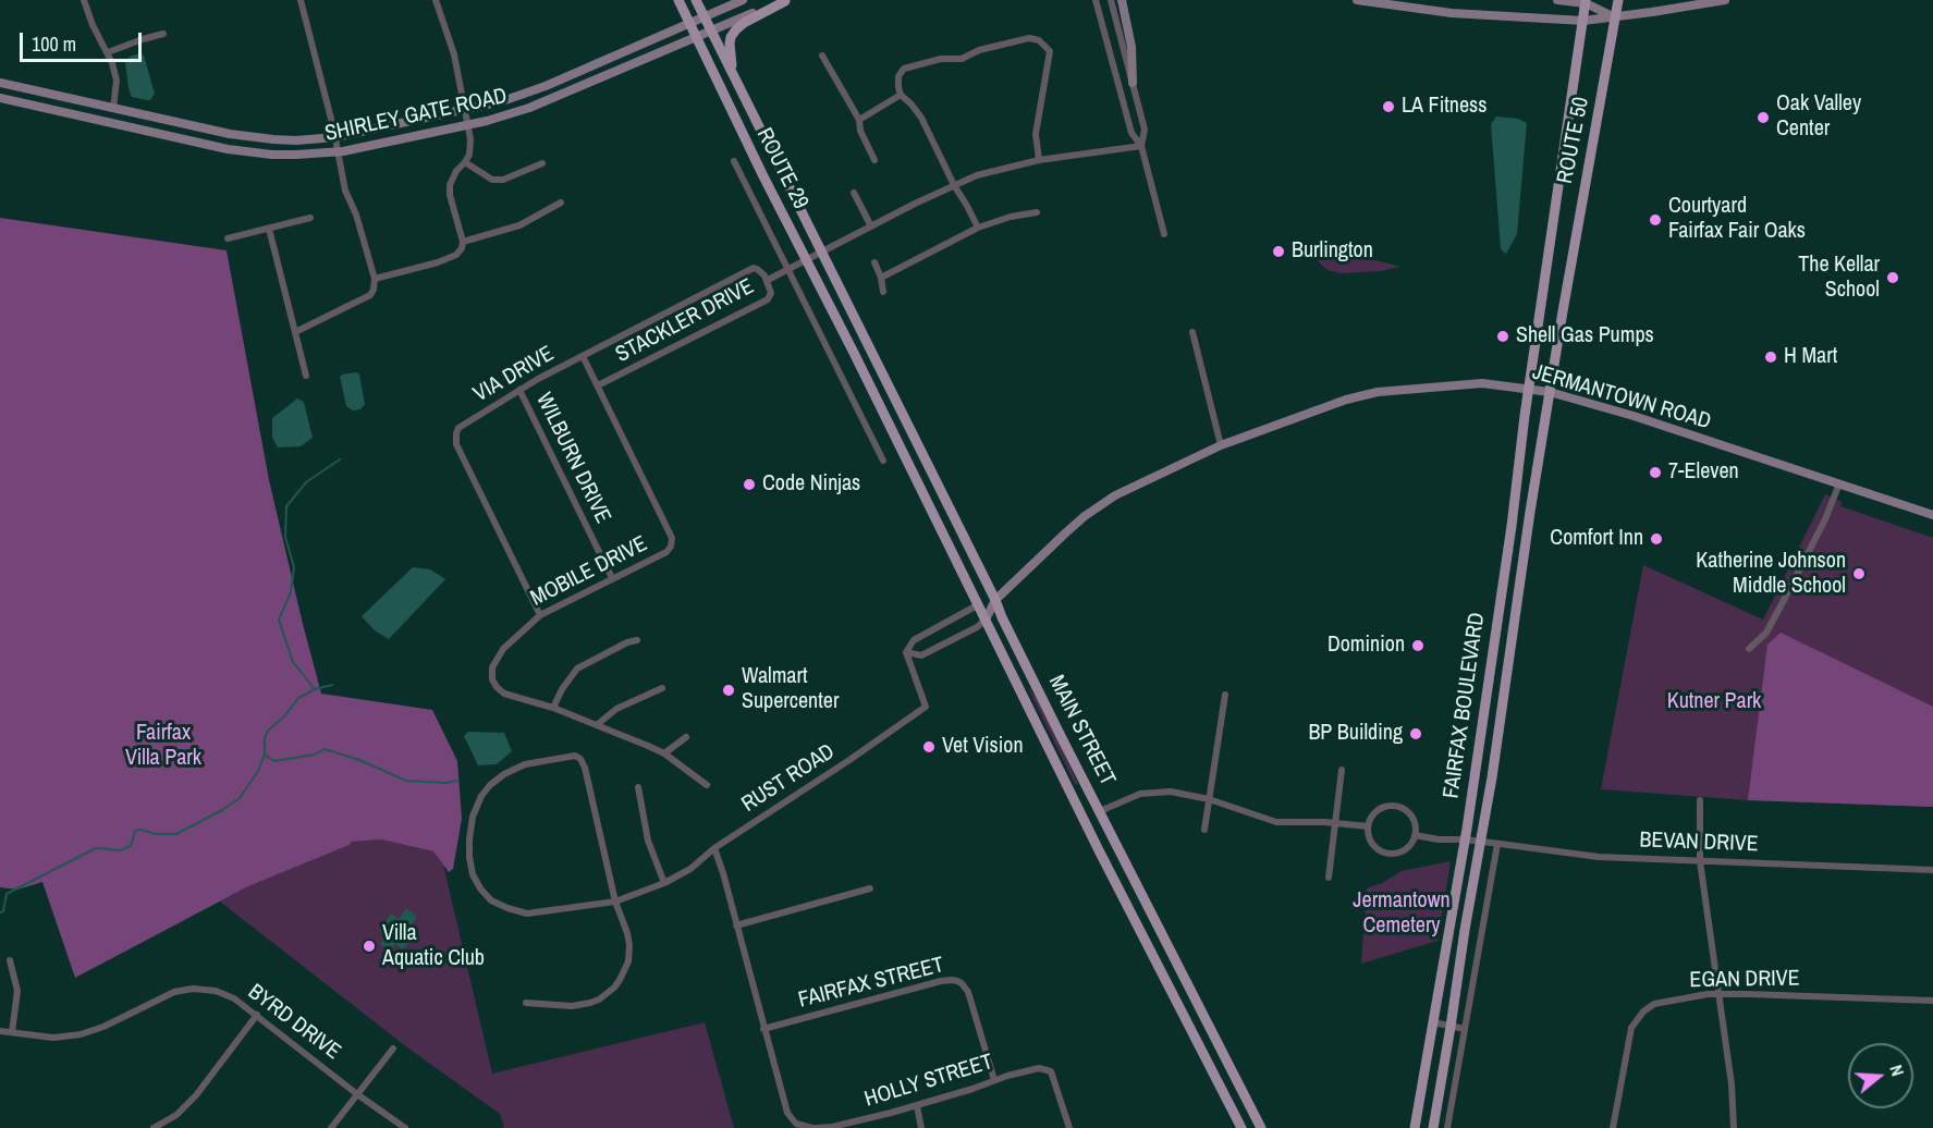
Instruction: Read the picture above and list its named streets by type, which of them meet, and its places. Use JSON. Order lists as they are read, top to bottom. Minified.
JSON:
{"streets":{"main road":["SHIRLEY GATE ROAD","ROUTE 50","ROUTE 29","JERMANTOWN ROAD","FAIRFAX BOULEVARD","MAIN STREET"],"street":["STACKLER DRIVE","VIA DRIVE","WILBURN DRIVE","MOBILE DRIVE","RUST ROAD","BEVAN DRIVE","EGAN DRIVE","FAIRFAX STREET","BYRD DRIVE","HOLLY STREET"]},"crossings":[["SHIRLEY GATE ROAD","ROUTE 29"],["ROUTE 50","FAIRFAX BOULEVARD"],["ROUTE 29","STACKLER DRIVE"],["ROUTE 29","MAIN STREET"],["STACKLER DRIVE","VIA DRIVE"],["STACKLER DRIVE","MOBILE DRIVE"],["VIA DRIVE","WILBURN DRIVE"],["VIA DRIVE","MOBILE DRIVE"],["JERMANTOWN ROAD","FAIRFAX BOULEVARD"],["JERMANTOWN ROAD","MAIN STREET"],["WILBURN DRIVE","MOBILE DRIVE"],["FAIRFAX BOULEVARD","BEVAN DRIVE"],["FAIRFAX STREET","HOLLY STREET"]],"parks":["Kutner Park","Fairfax Villa Park","Jermantown Cemetery"],"places":["LA Fitness","Oak Valley Center","Courtyard Fairfax Fair Oaks","Burlington","The Kellar School","Shell Gas Pumps","H Mart","7-Eleven","Code Ninjas","Comfort Inn","Katherine Johnson Middle School","Dominion","Walmart Supercenter","BP Building","Vet Vision","Villa Aquatic Club"],"scale_bar":"100 m","north":"right"}
